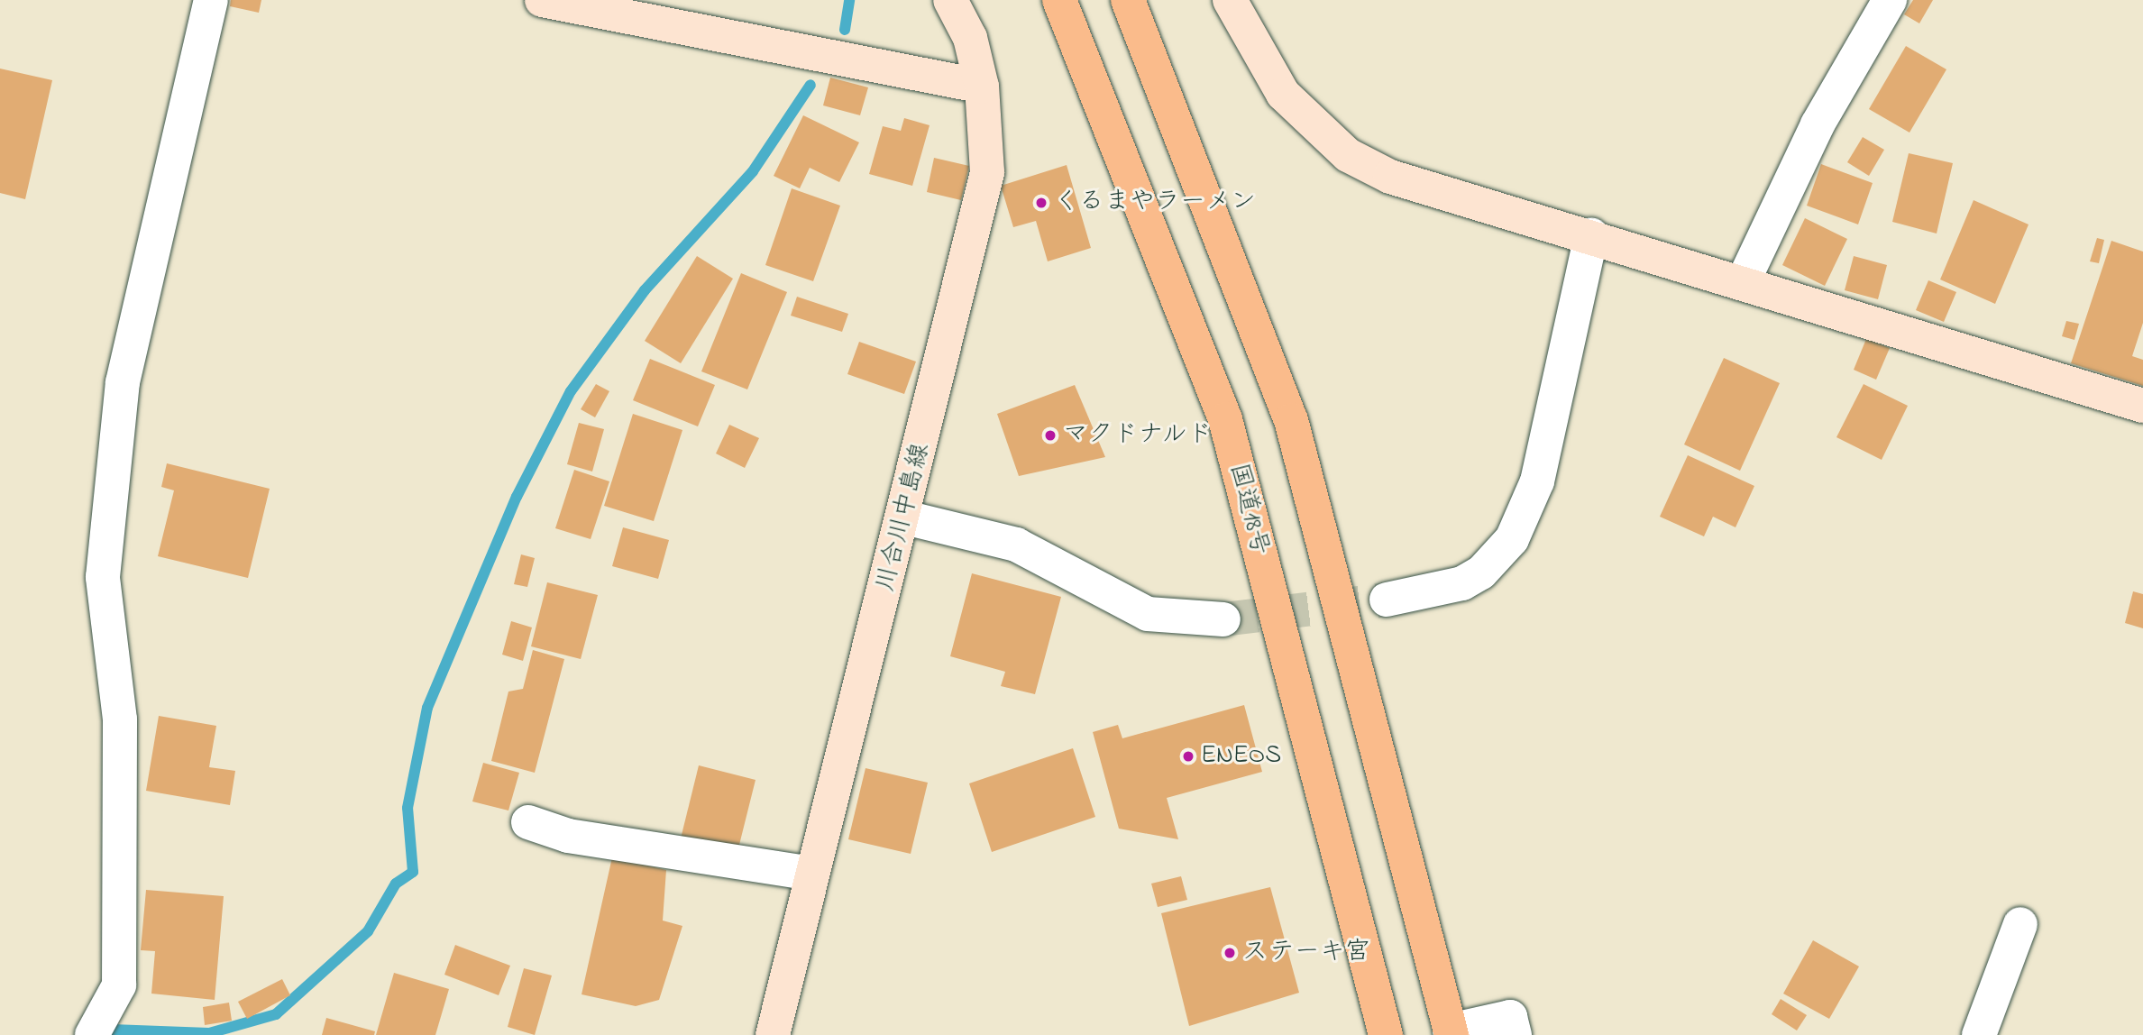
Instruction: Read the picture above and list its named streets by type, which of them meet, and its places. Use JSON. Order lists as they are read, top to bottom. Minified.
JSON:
{"streets":{"highway":["国道18号"],"street":["川合川中島線"]},"places":["くるまやラーメン","マクドナルド","ENEOS","ステーキ宮"]}
